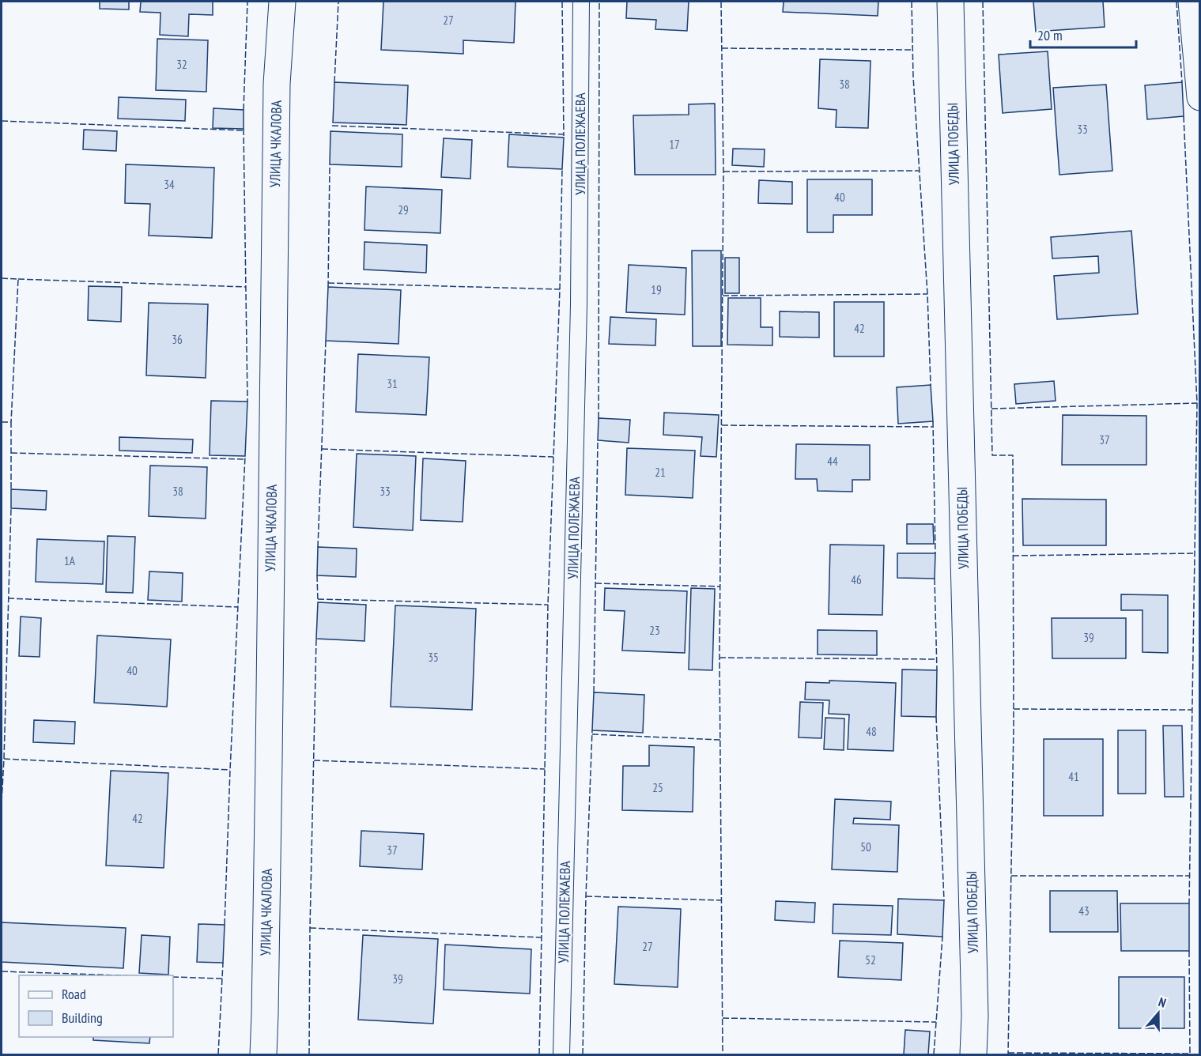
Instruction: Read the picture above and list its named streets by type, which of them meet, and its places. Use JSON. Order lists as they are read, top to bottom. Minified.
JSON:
{"streets":{"street":["УЛИЦА ЧКАЛОВА","УЛИЦА ПОБЕДЫ"],"lane":["УЛИЦА ПОЛЕЖАЕВА"]},"house_numbers":["27","32","38","33","17","34","40","29","19","42","36","31","37","44","21","38","33","1А","46","23","39","35","40","48","41","25","42","50","37","43","27","52","39"],"legend":["Road","Building"],"scale_bar":"20 m","north":"top"}
